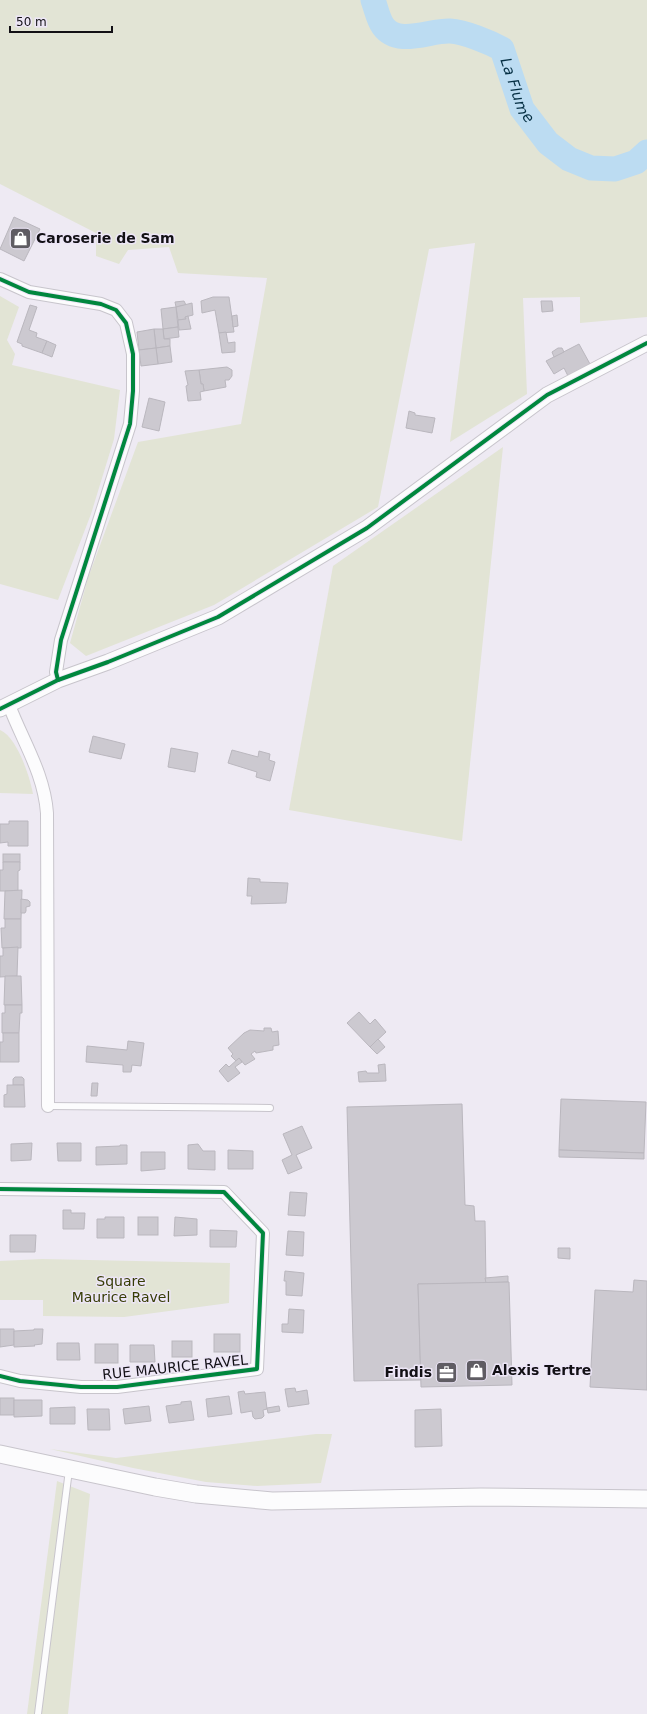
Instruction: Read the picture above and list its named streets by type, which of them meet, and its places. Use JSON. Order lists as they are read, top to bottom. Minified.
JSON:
{"streets":{"street":["RUE MAURICE RAVEL"]},"water":["La Flume"],"parks":["Square Maurice Ravel"],"places":{"shop":["Caroserie de Sam","Alexis Tertre"],"office":["Findis"]},"scale_bar":"50 m"}
